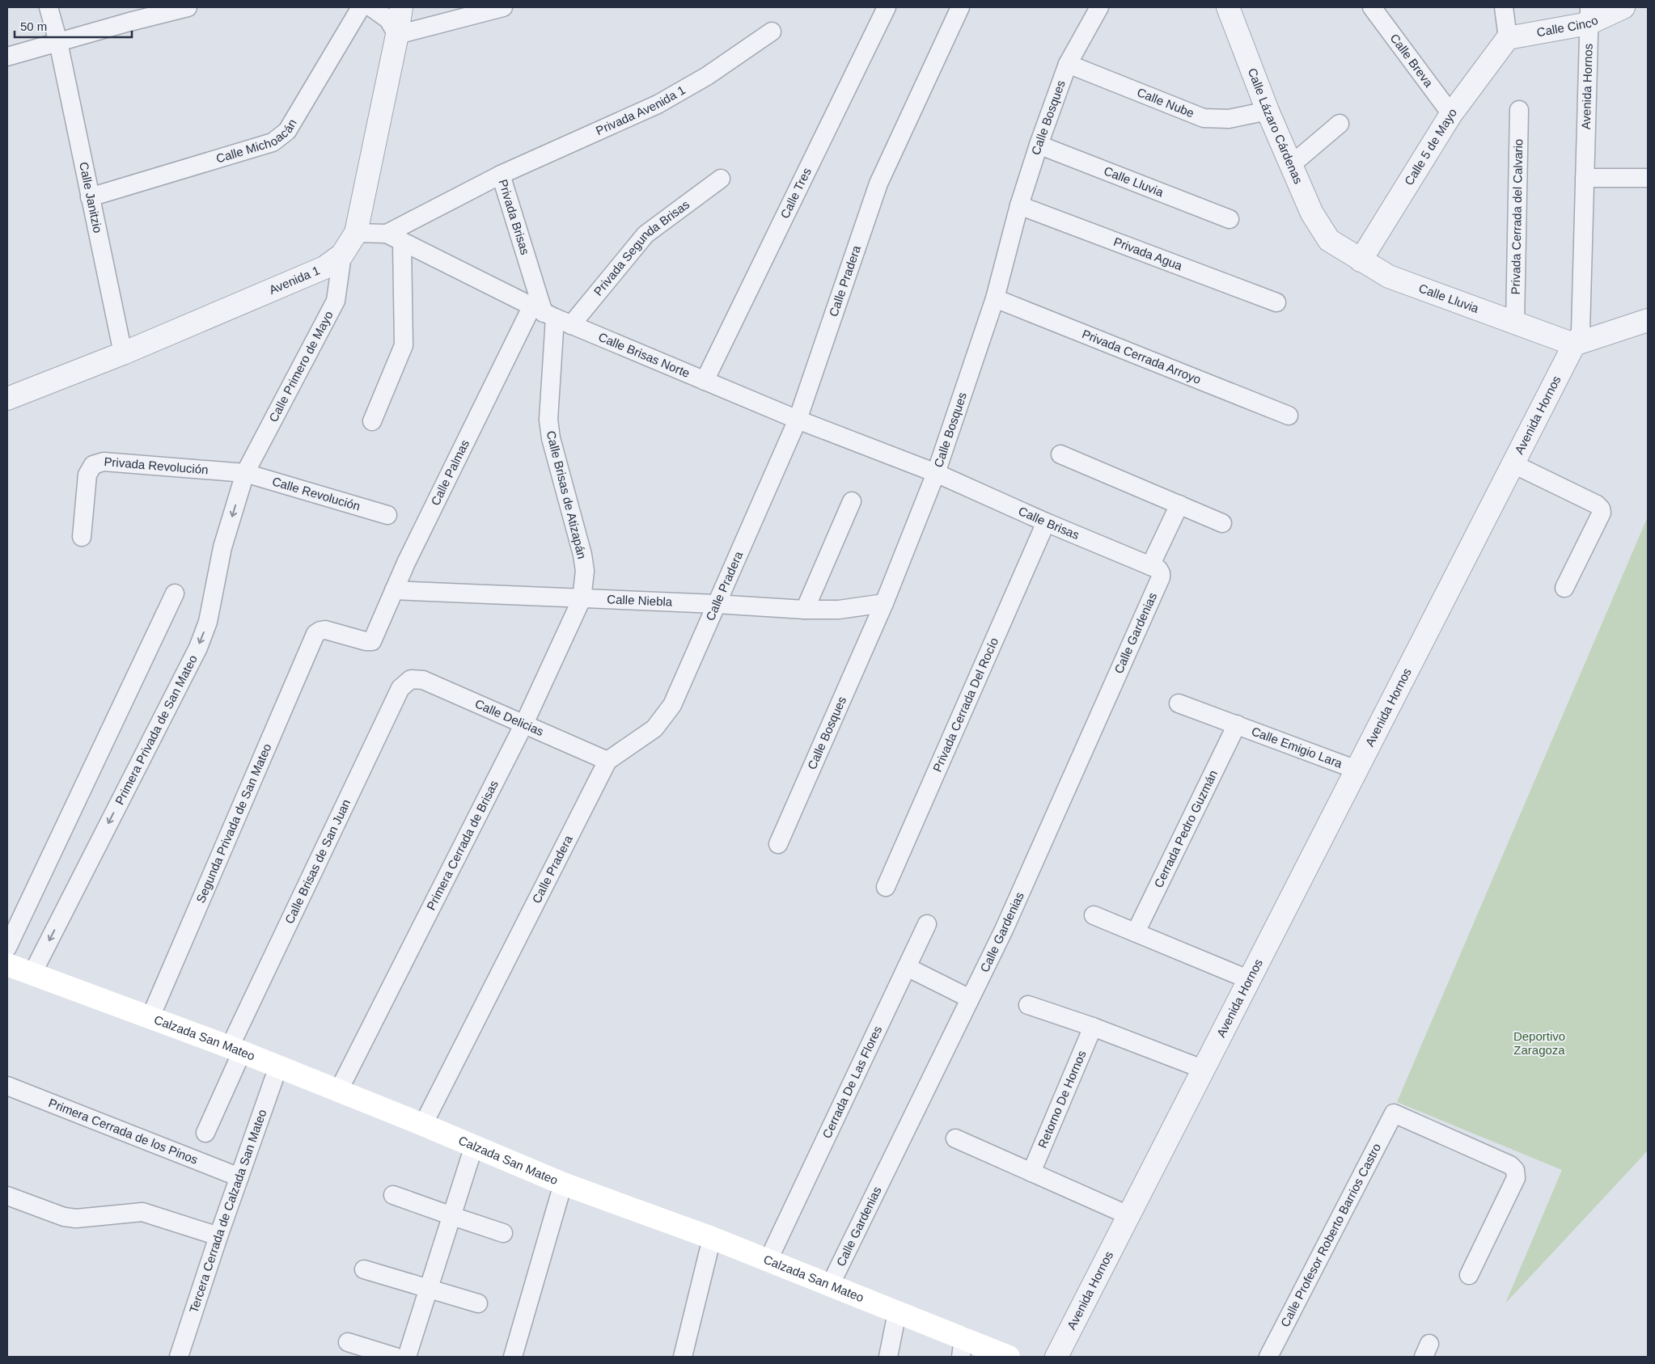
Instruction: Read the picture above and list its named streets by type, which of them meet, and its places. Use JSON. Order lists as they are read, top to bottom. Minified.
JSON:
{"streets":{"main road":["Calzada San Mateo"],"street":["Calle Cinco","Calle Breva","Avenida Hornos","Calle Nube","Privada Avenida 1","Calle Bosques","Calle Lázaro Cárdenas","Calle Michoacán","Calle 5 de Mayo","Calle Lluvia","Calle Tres","Calle Janitzio","Privada Cerrada del Calvario","Privada Brisas","Privada Segunda Brisas","Privada Agua","Avenida 1","Calle Pradera","Calle Brisas Norte","Privada Cerrada Arroyo","Calle Primero de Mayo","Privada Revolución","Calle Palmas","Calle Revolución","Calle Brisas de Atizapán","Calle Brisas","Calle Niebla","Calle Gardenias","Privada Cerrada Del Rocío","Calle Delicias","Primera Privada de San Mateo","Calle Emigio Lara","Segunda Privada de San Mateo","Cerrada Pedro Guzmán","Primera Cerrada de Brisas","Calle Brisas de San Juan","Cerrada De Las Flores","Retorno De Hornos","Primera Cerrada de los Pinos","Tercera Cerrada de Calzada San Mateo","Calle Profesor Roberto Barrios Castro"]},"crossings":[["Calle Cinco","Avenida Hornos"],["Calle Cinco","Calle 5 de Mayo"],["Calle Breva","Calle 5 de Mayo"],["Avenida Hornos","Calle Lluvia"],["Avenida Hornos","Calle Emigio Lara"],["Calle Nube","Calle Bosques"],["Calle Nube","Calle Lázaro Cárdenas"],["Privada Avenida 1","Privada Brisas"],["Calle Bosques","Calle Lluvia"],["Calle Bosques","Privada Agua"],["Calle Bosques","Calle Brisas Norte"],["Calle Bosques","Privada Cerrada Arroyo"],["Calle Bosques","Calle Brisas"],["Calle Bosques","Calle Niebla"],["Calle Lázaro Cárdenas","Calle Lluvia"],["Calle Michoacán","Calle Janitzio"],["Calle 5 de Mayo","Calle Lluvia"],["Calle Lluvia","Privada Cerrada del Calvario"],["Calle Tres","Calle Brisas Norte"],["Calle Janitzio","Avenida 1"],["Privada Brisas","Privada Segunda Brisas"],["Privada Brisas","Calle Brisas Norte"],["Privada Brisas","Calle Palmas"],["Privada Brisas","Calle Brisas de Atizapán"],["Privada Segunda Brisas","Calle Brisas Norte"],["Privada Segunda Brisas","Calle Palmas"],["Privada Segunda Brisas","Calle Brisas de Atizapán"],["Avenida 1","Calle Brisas Norte"],["Avenida 1","Calle Primero de Mayo"],["Calle Pradera","Calle Brisas Norte"],["Calle Pradera","Calle Niebla"],["Calle Pradera","Calle Delicias"],["Calle Pradera","Calzada San Mateo"],["Calle Brisas Norte","Calle Palmas"],["Calle Brisas Norte","Calle Brisas de Atizapán"],["Calle Brisas Norte","Calle Brisas"],["Calle Primero de Mayo","Privada Revolución"],["Calle Primero de Mayo","Calle Revolución"],["Calle Primero de Mayo","Primera Privada de San Mateo"],["Privada Revolución","Calle Revolución"],["Privada Revolución","Primera Privada de San Mateo"],["Calle Palmas","Calle Brisas de Atizapán"],["Calle Palmas","Calle Niebla"],["Calle Palmas","Segunda Privada de San Mateo"],["Calle Revolución","Primera Privada de San Mateo"],["Calle Brisas de Atizapán","Calle Niebla"],["Calle Brisas de Atizapán","Primera Cerrada de Brisas"],["Calle Brisas","Calle Gardenias"],["Calle Brisas","Privada Cerrada Del Rocío"],["Calle Niebla","Primera Cerrada de Brisas"],["Calle Gardenias","Calzada San Mateo"],["Calle Delicias","Primera Cerrada de Brisas"],["Calle Delicias","Calle Brisas de San Juan"],["Primera Privada de San Mateo","Calzada San Mateo"],["Calle Emigio Lara","Cerrada Pedro Guzmán"],["Segunda Privada de San Mateo","Calzada San Mateo"],["Primera Cerrada de Brisas","Calzada San Mateo"],["Calle Brisas de San Juan","Calzada San Mateo"],["Calzada San Mateo","Cerrada De Las Flores"],["Calzada San Mateo","Tercera Cerrada de Calzada San Mateo"],["Primera Cerrada de los Pinos","Tercera Cerrada de Calzada San Mateo"]],"parks":["Deportivo Zaragoza"],"scale_bar":"50 m"}
